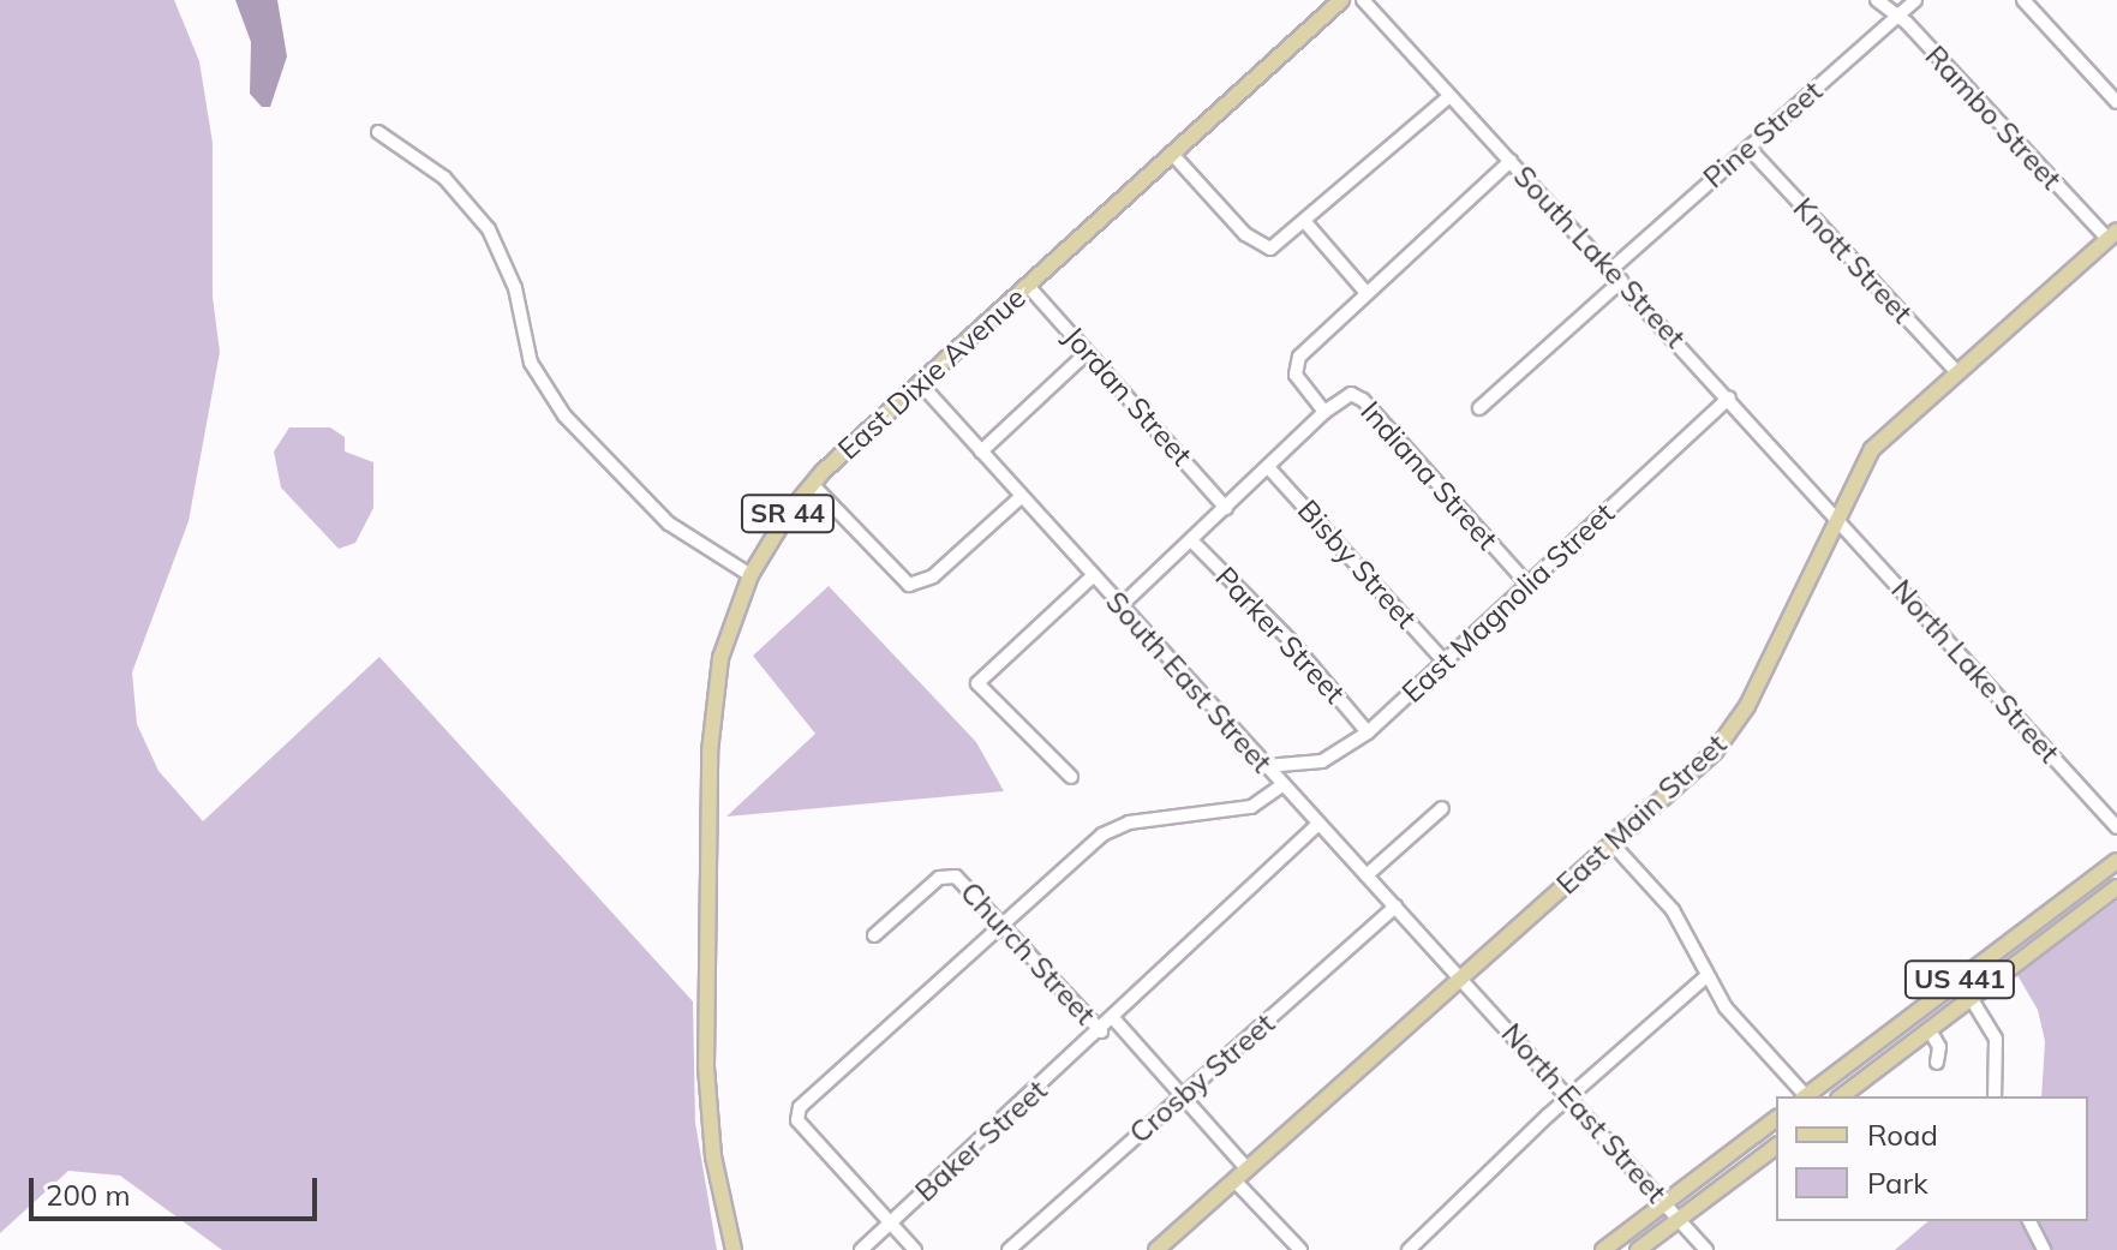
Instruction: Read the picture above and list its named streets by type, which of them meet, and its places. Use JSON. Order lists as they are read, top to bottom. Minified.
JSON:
{"streets":{"main road":["East Dixie Avenue","SR 44","East Main Street","US 441"],"street":["Rambo Street","Pine Street","South Lake Street","Knott Street","Jordan Street","Indiana Street","Bisby Street","East Magnolia Street","Parker Street","North Lake Street","South East Street","Church Street","Crosby Street","North East Street","Baker Street"]},"crossings":[["Rambo Street","Pine Street"],["Rambo Street","East Main Street"],["Pine Street","South Lake Street"],["Pine Street","Knott Street"],["South Lake Street","East Magnolia Street"],["South Lake Street","North Lake Street"],["South Lake Street","East Main Street"],["Knott Street","East Main Street"],["East Dixie Avenue","Jordan Street"],["East Dixie Avenue","South East Street"],["Indiana Street","East Magnolia Street"],["Bisby Street","East Magnolia Street"],["East Magnolia Street","Parker Street"],["East Magnolia Street","South East Street"],["North Lake Street","East Main Street"],["South East Street","East Main Street"],["South East Street","Crosby Street"],["South East Street","North East Street"],["East Main Street","Church Street"],["East Main Street","North East Street"],["Church Street","Crosby Street"],["Church Street","Baker Street"]],"legend":["Road","Park"],"scale_bar":"200 m"}
